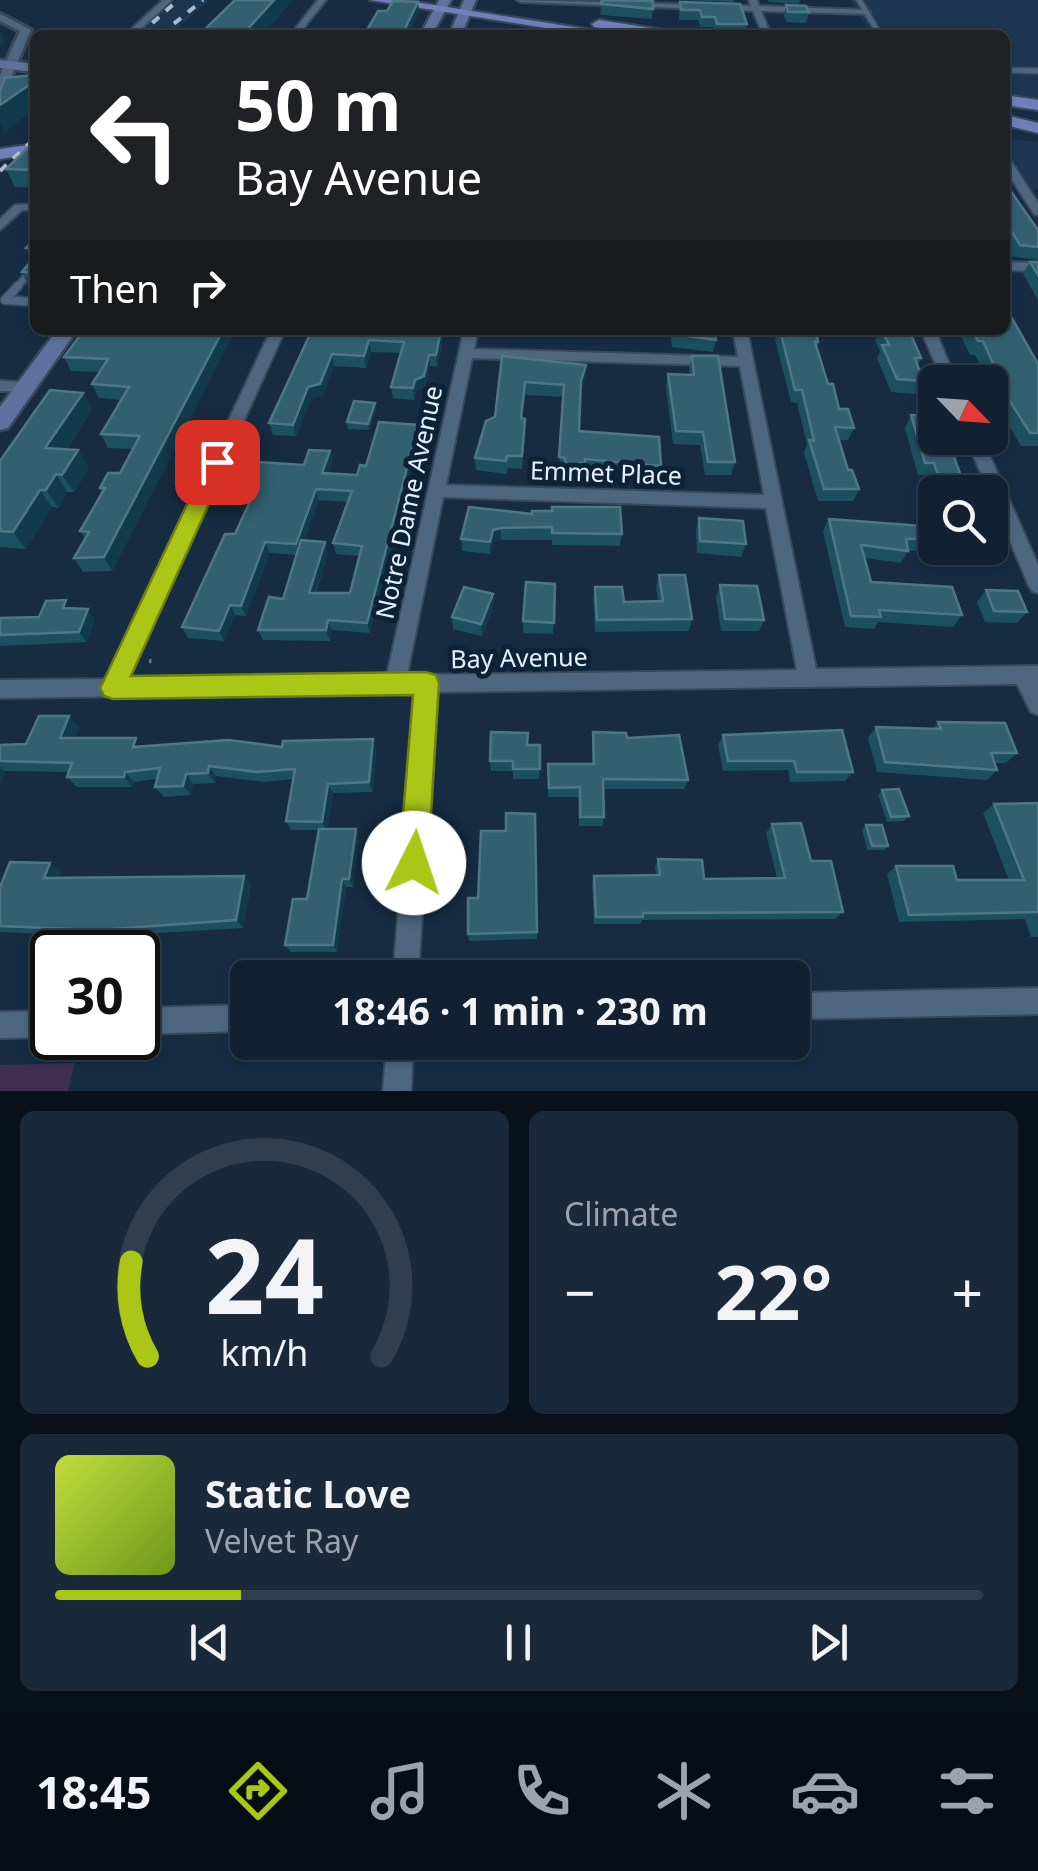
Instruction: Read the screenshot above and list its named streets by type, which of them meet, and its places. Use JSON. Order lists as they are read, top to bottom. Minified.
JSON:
{"streets":{"street":["Emmet Place","Notre Dame Avenue","Bay Avenue"]},"crossings":[["Emmet Place","Notre Dame Avenue"],["Notre Dame Avenue","Bay Avenue"]],"north":"bottom right","page":{"turn":["50 m","Bay Avenue"],"then":"Then","limit":"30","trip":"18:46 · 1 min · 230 m","tile":"Climate","heat":["−","22°","+"],"song":["Static Love","Velvet Ray"],"tabs":"18:45","gauge":["24","km/h"]}}
